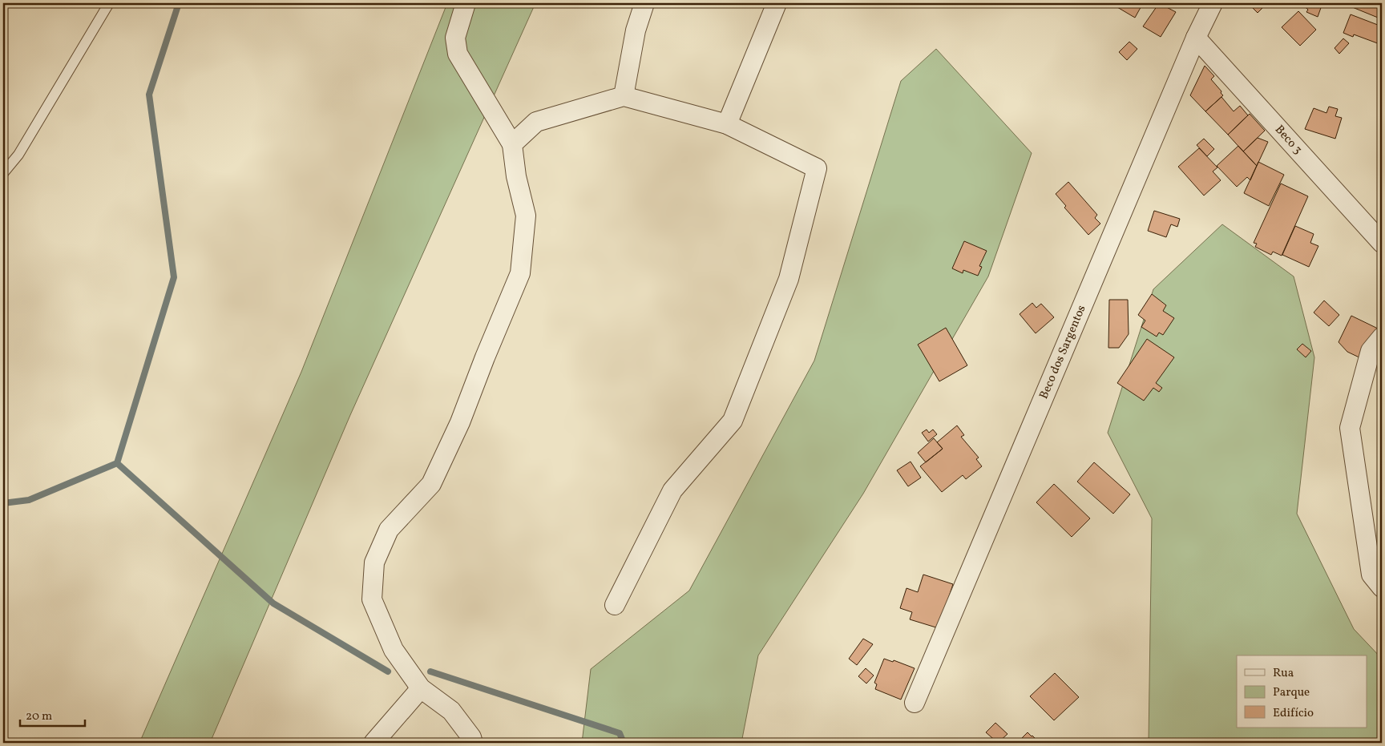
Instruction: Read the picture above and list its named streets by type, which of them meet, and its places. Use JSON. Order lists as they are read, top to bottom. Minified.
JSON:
{"streets":{"street":["Beco 3","Beco dos Sargentos"]},"crossings":[["Beco 3","Beco dos Sargentos"]],"legend":["Rua","Parque","Edifício"],"scale_bar":"20 m"}
